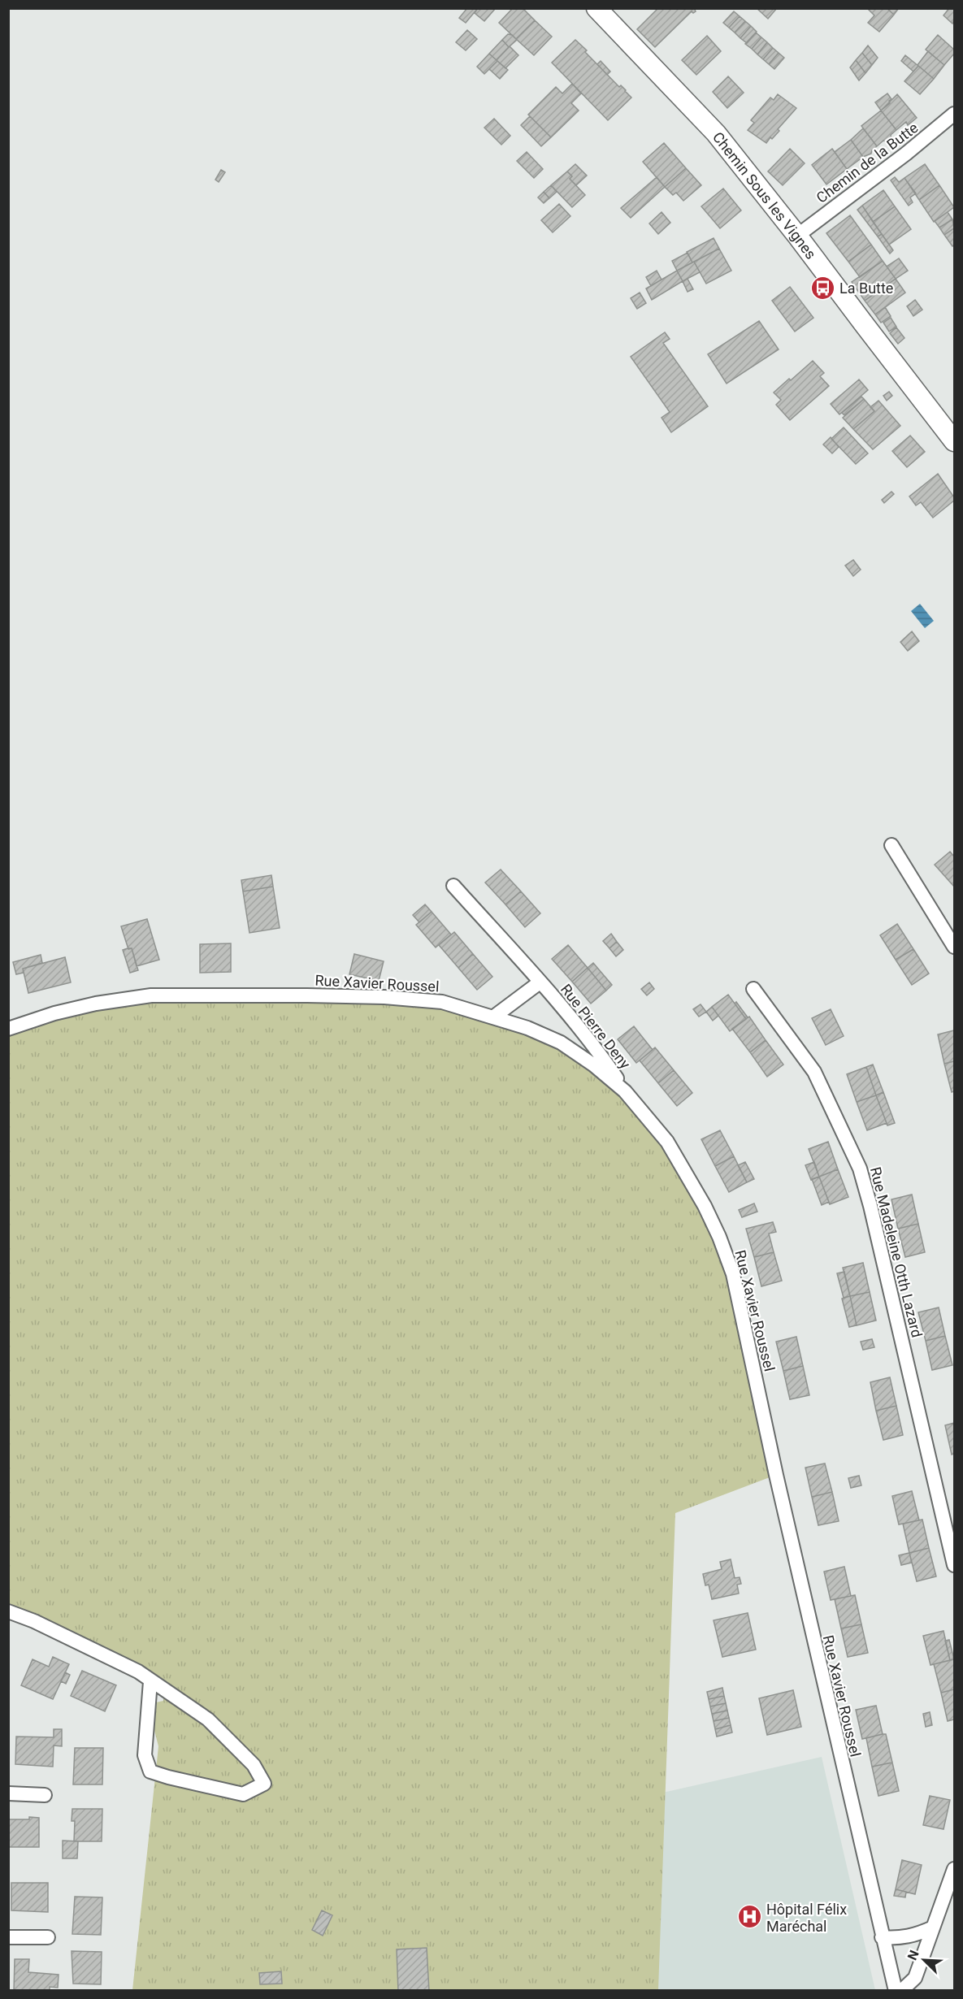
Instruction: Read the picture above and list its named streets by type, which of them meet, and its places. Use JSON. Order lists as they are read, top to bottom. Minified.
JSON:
{"streets":{"street":["Chemin de la Butte","Chemin Sous les Vignes","Rue Xavier Roussel","Rue Pierre Deny","Rue Madeleine Otth Lazard"]},"crossings":[["Chemin de la Butte","Chemin Sous les Vignes"],["Rue Xavier Roussel","Rue Pierre Deny"]],"places":{"bus stop":["La Butte"],"hospital":["Hôpital Félix Maréchal"]},"north":"top left"}
